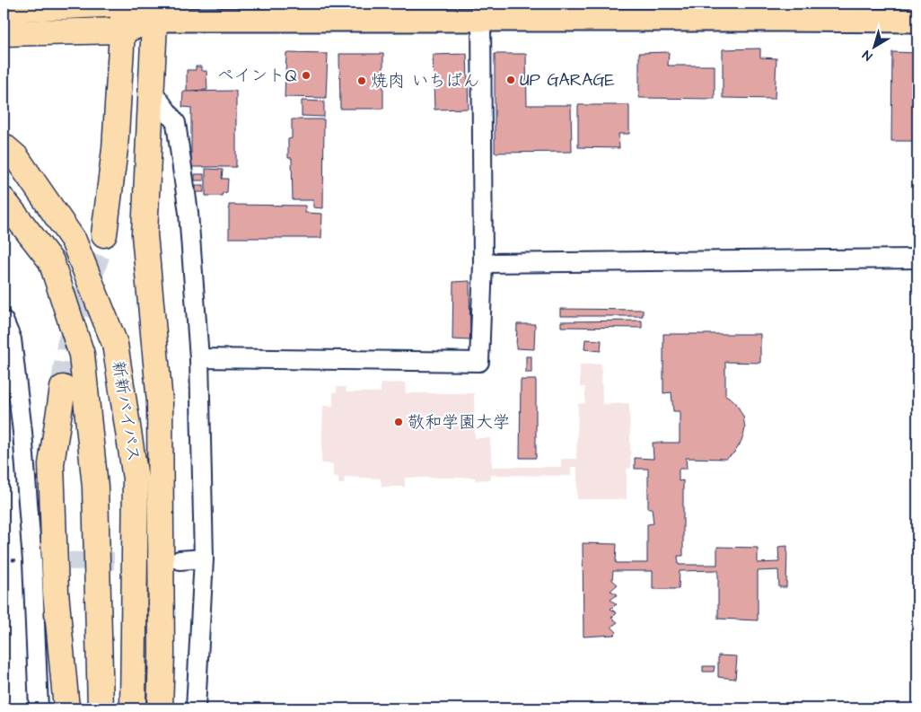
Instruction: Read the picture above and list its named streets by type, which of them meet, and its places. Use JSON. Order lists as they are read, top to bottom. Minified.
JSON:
{"streets":{"highway":["新新バイパス"]},"places":["ペイントQ","UP GARAGE","焼肉 いちばん","敬和学園大学"],"north":"bottom left"}
